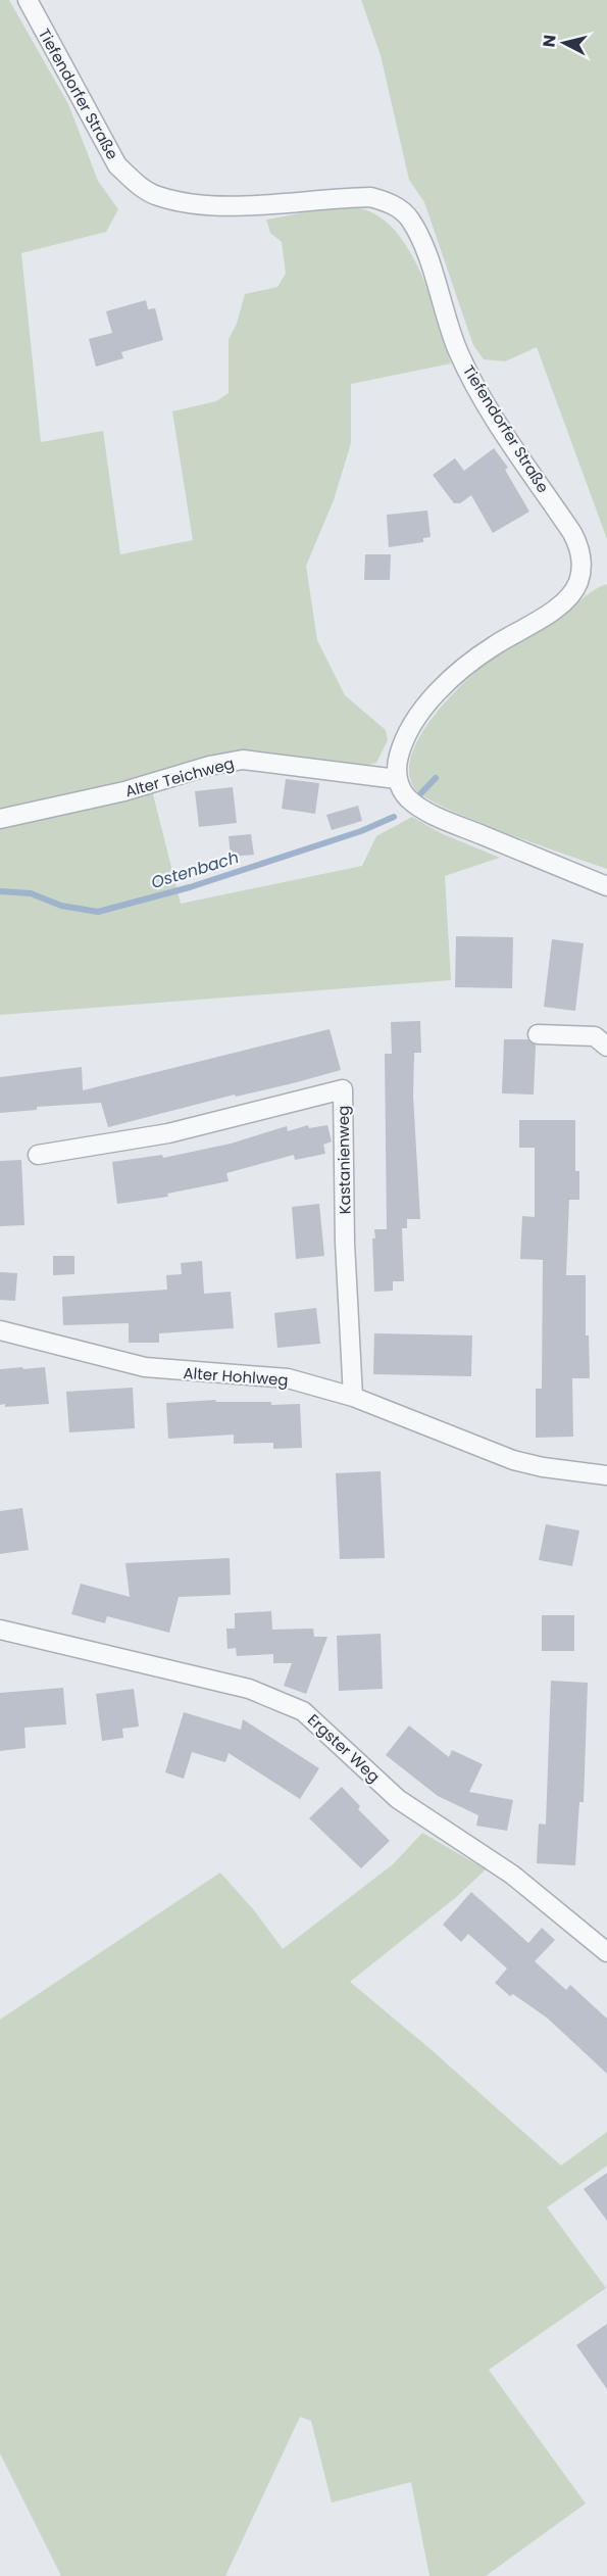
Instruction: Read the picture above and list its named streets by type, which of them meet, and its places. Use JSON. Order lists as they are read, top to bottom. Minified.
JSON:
{"streets":{"street":["Tiefendorfer Straße","Alter Teichweg","Kastanienweg","Alter Hohlweg","Ergster Weg"]},"crossings":[["Tiefendorfer Straße","Alter Teichweg"],["Kastanienweg","Alter Hohlweg"]],"water":["Ostenbach"],"north":"left"}
